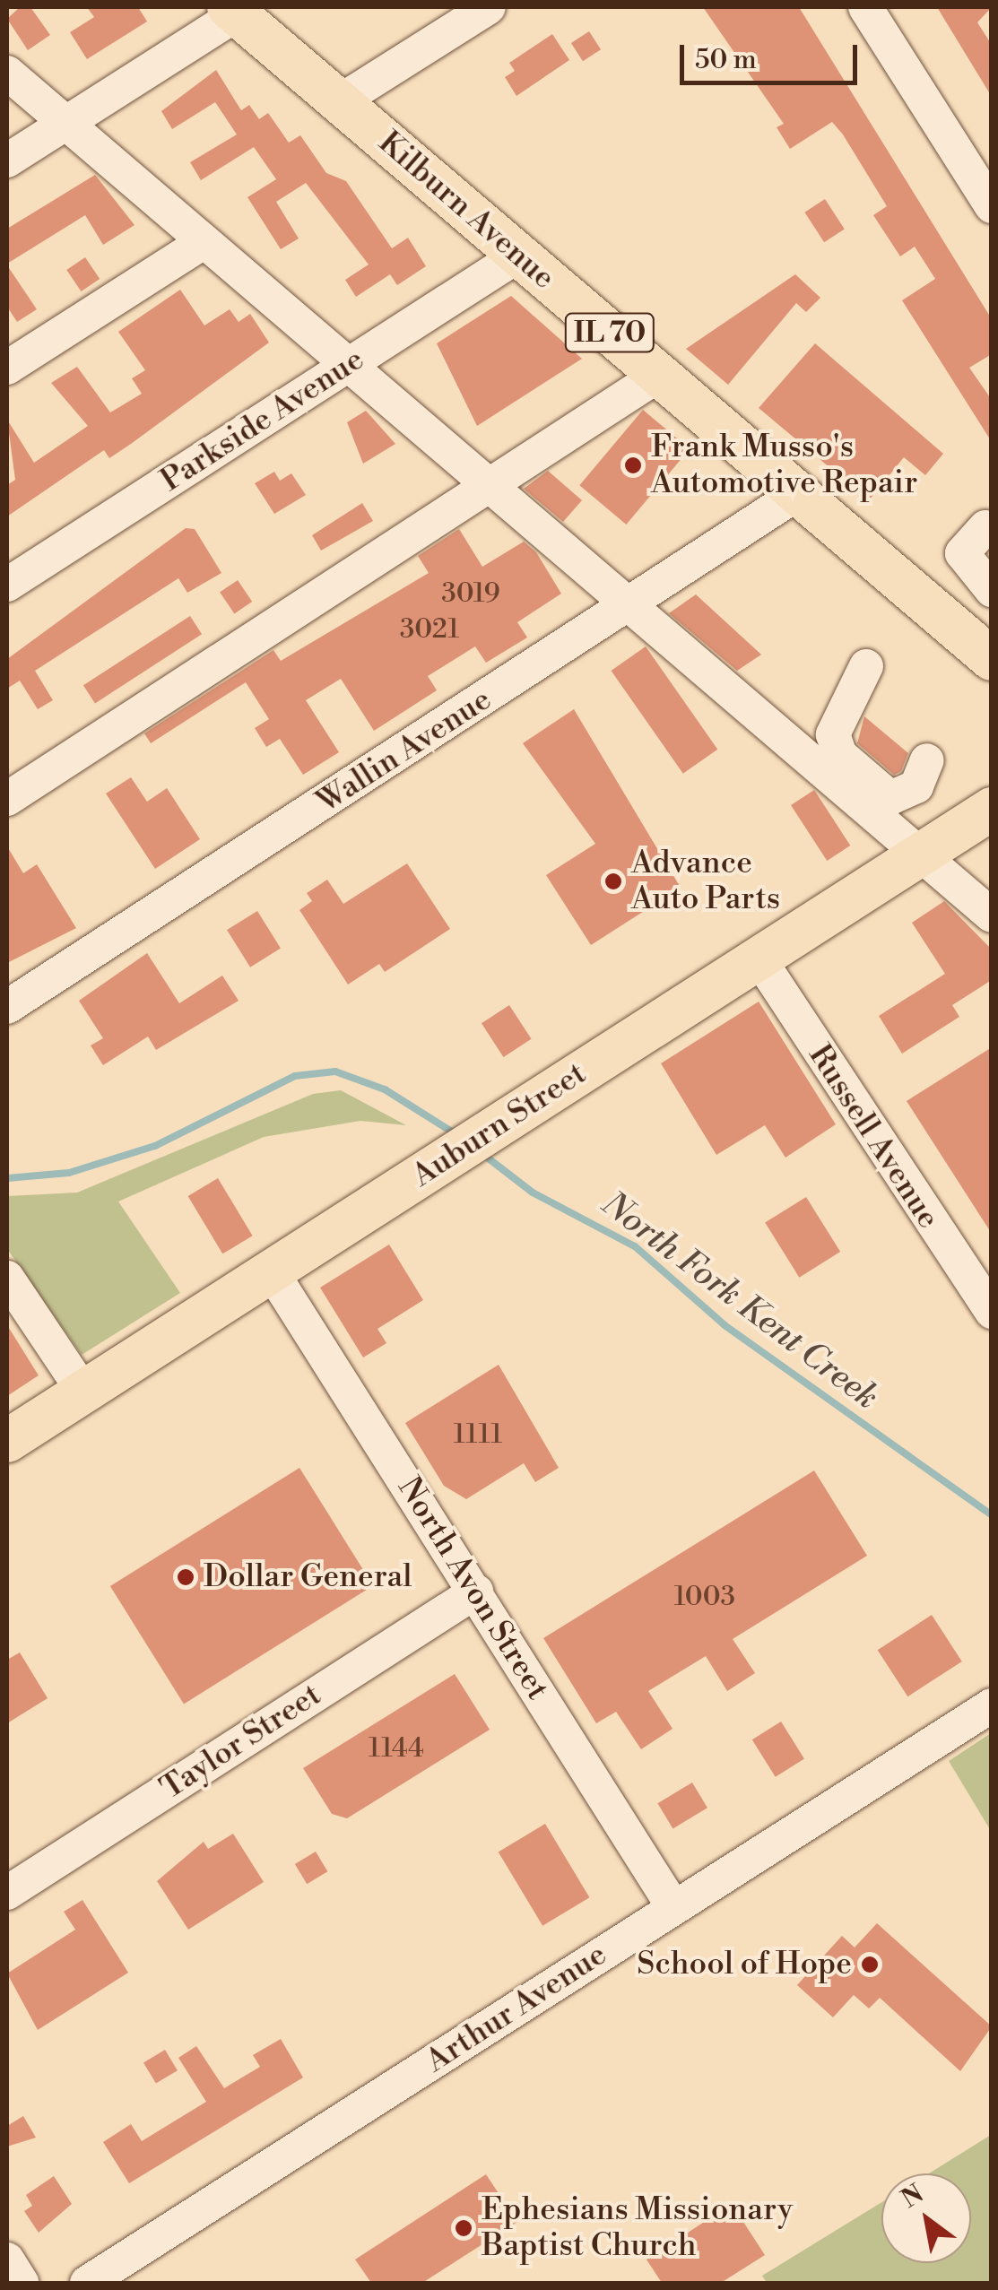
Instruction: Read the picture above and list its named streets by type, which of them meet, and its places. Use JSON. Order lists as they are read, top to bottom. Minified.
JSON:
{"streets":{"main road":["Kilburn Avenue","IL 70","Auburn Street"],"street":["Parkside Avenue","Wallin Avenue","Russell Avenue","North Avon Street","Taylor Street","Arthur Avenue"]},"crossings":[["Kilburn Avenue","Parkside Avenue"],["Kilburn Avenue","Wallin Avenue"],["Auburn Street","Russell Avenue"],["Auburn Street","North Avon Street"],["North Avon Street","Taylor Street"],["North Avon Street","Arthur Avenue"]],"water":["North Fork Kent Creek"],"places":["Frank Musso's Automotive Repair","Advance Auto Parts","Dollar General","School of Hope","Ephesians Missionary Baptist Church"],"house_numbers":["3019","3021","1111","1003","1144"],"scale_bar":"50 m","north":"top left"}
